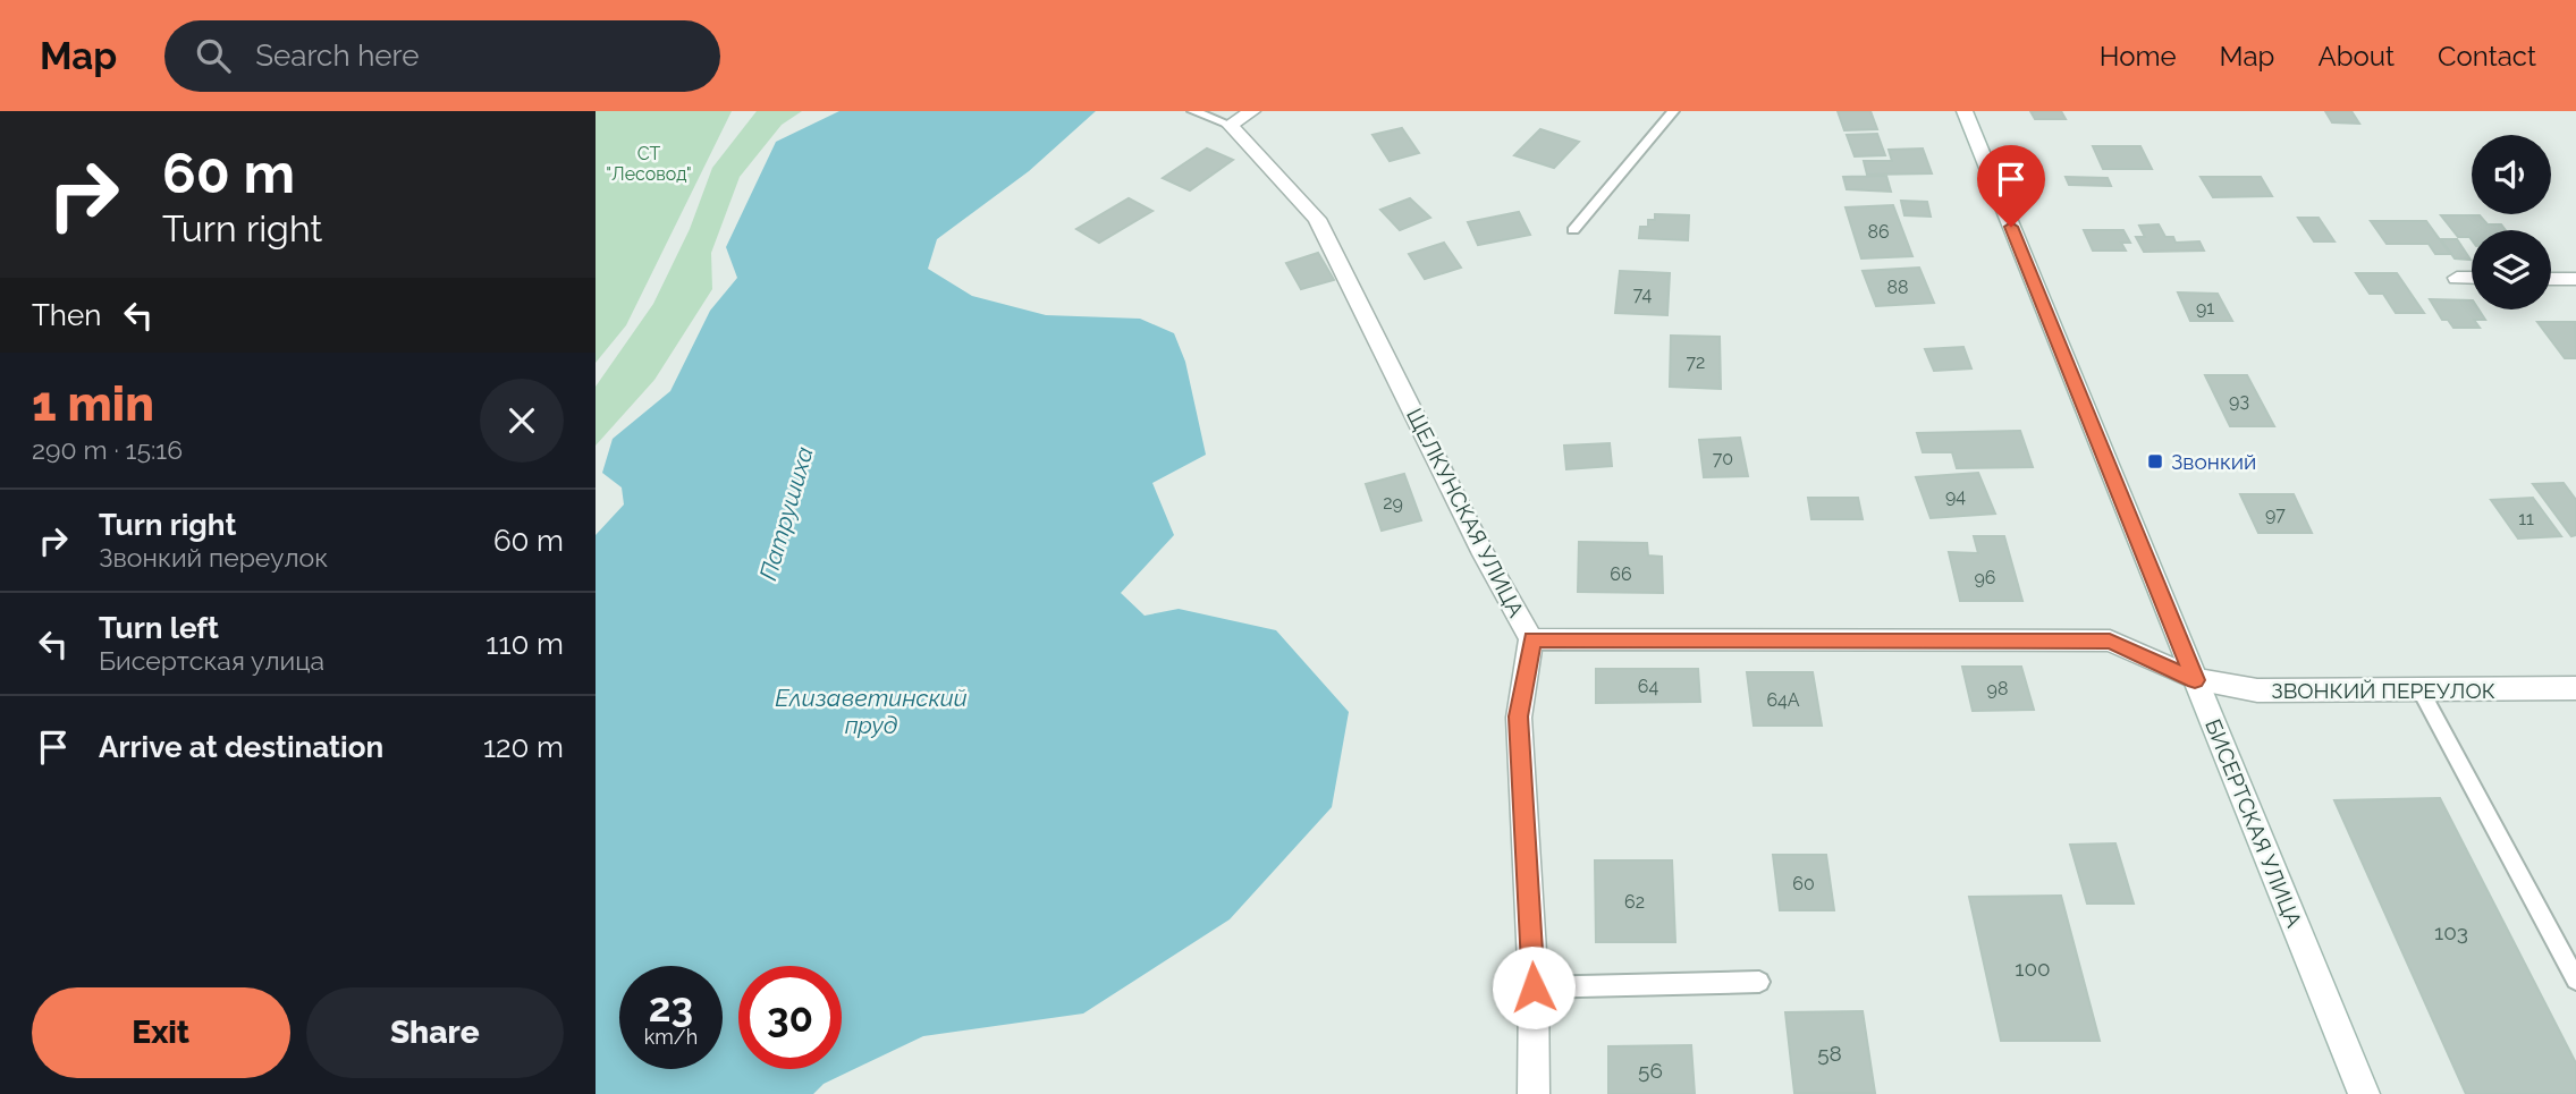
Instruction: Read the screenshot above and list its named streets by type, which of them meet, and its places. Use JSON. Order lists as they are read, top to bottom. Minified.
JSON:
{"streets":{"street":["ЩЕЛКУНСКАЯ УЛИЦА","ЗВОНКИЙ ПЕРЕУЛОК","БИСЕРТСКАЯ УЛИЦА"]},"crossings":[["ЩЕЛКУНСКАЯ УЛИЦА","ЗВОНКИЙ ПЕРЕУЛОК"],["ЗВОНКИЙ ПЕРЕУЛОК","БИСЕРТСКАЯ УЛИЦА"]],"water":["Патрушиха","Елизаветинский пруд"],"parks":["СТ \"Лесовод\""],"places":{"transit":["Звонкий"]},"house_numbers":["86","88","74","91","72","93","70","94","29","97","11","66","96","64","98","64А","60","62","103","100","58","56"],"page":{"header":"Map","search":"Search here","nav":["Home","Map","About","Contact"],"turn":["60 m","Turn right"],"then":"Then","heading":["1 min","290 m · 15:16"],"list":[{"name":"Turn right","note":"Звонкий переулок","value":"60 m"},{"name":"Turn left","note":"Бисертская улица","value":"110 m"},{"name":"Arrive at destination","value":"120 m"}],"speed":"23 km/h","limit":"30","buttons":["Exit","Share"]}}
